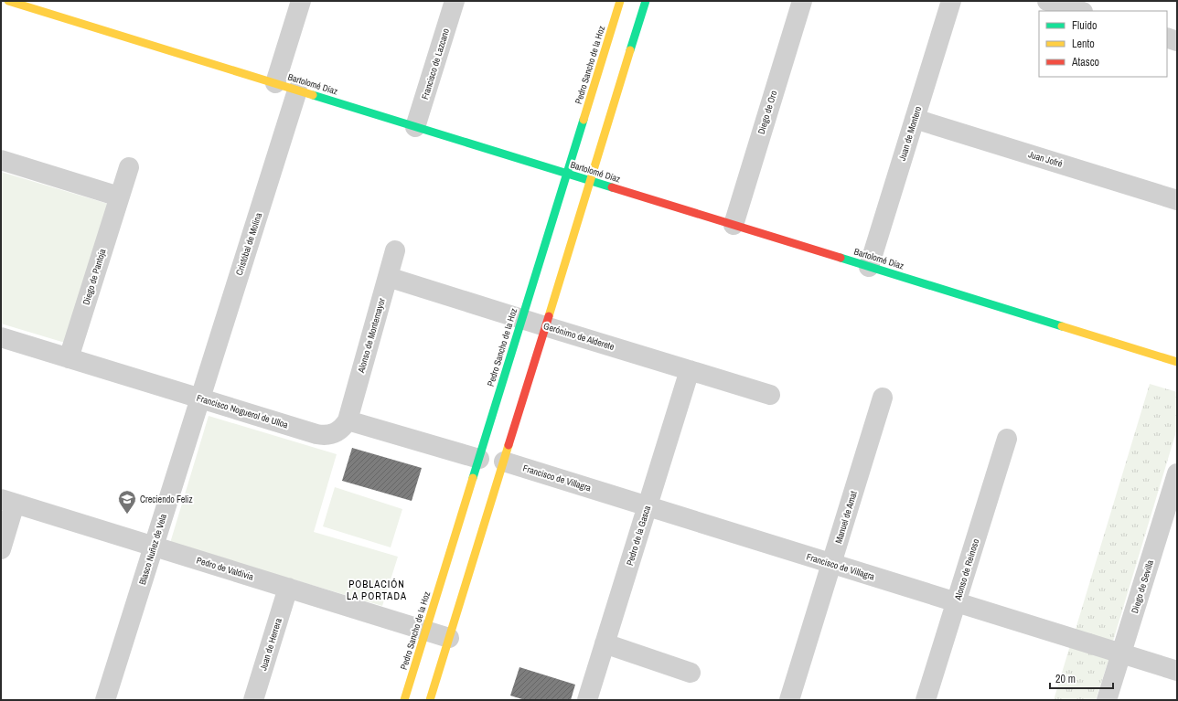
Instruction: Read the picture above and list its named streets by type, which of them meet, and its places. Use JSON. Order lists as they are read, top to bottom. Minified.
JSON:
{"streets":{"street":["Francisco de Lazcano","Pedro Sancho de la Hoz","Bartolomé Díaz","Diego de Oro","Juan de Montero","Juan Jofré","Cristóbal de Molina","Diego de Pantoja","Alonso de Montemayor","Gerónimo de Alderete","Francisco Noguerol de Ulloa","Francisco de Villagra","Manuel de Amat","Pedro de la Gasca","Blasco Nuñez de Vela","Pedro de Valdivia","Alonso de Reinoso","Diego de Sevilla","Juan de Herrera"]},"crossings":[["Francisco de Lazcano","Bartolomé Díaz"],["Pedro Sancho de la Hoz","Bartolomé Díaz"],["Pedro Sancho de la Hoz","Gerónimo de Alderete"],["Pedro Sancho de la Hoz","Pedro de Valdivia"],["Bartolomé Díaz","Diego de Oro"],["Bartolomé Díaz","Juan de Montero"],["Bartolomé Díaz","Cristóbal de Molina"],["Juan de Montero","Juan Jofré"],["Cristóbal de Molina","Francisco Noguerol de Ulloa"],["Cristóbal de Molina","Blasco Nuñez de Vela"],["Diego de Pantoja","Francisco Noguerol de Ulloa"],["Alonso de Montemayor","Gerónimo de Alderete"],["Alonso de Montemayor","Francisco Noguerol de Ulloa"],["Gerónimo de Alderete","Pedro de la Gasca"],["Francisco Noguerol de Ulloa","Blasco Nuñez de Vela"],["Francisco de Villagra","Manuel de Amat"],["Francisco de Villagra","Pedro de la Gasca"],["Francisco de Villagra","Alonso de Reinoso"],["Francisco de Villagra","Diego de Sevilla"],["Blasco Nuñez de Vela","Pedro de Valdivia"],["Pedro de Valdivia","Juan de Herrera"]],"districts":["POBLACIÓN LA PORTADA"],"places":{"school or university":["Creciendo Feliz"]},"legend":["Fluido","Lento","Atasco"],"scale_bar":"20 m"}
